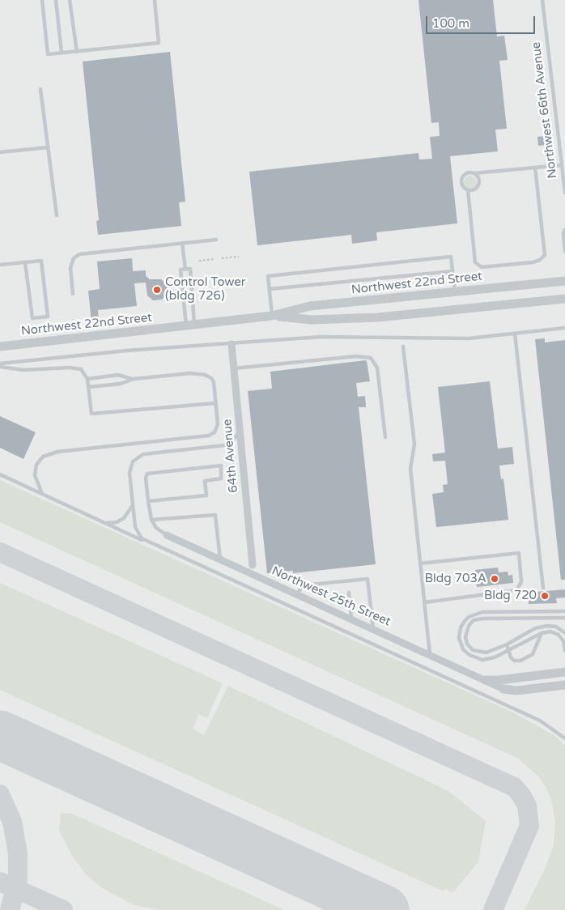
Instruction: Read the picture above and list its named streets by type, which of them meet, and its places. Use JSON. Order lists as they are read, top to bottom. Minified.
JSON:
{"streets":{"street":["Northwest 22nd Street","64th Avenue","Northwest 25th Street"],"lane":["Northwest 66th Avenue"]},"places":["Control Tower (bldg 726)","Bldg 703A","Bldg 720"],"scale_bar":"100 m"}
